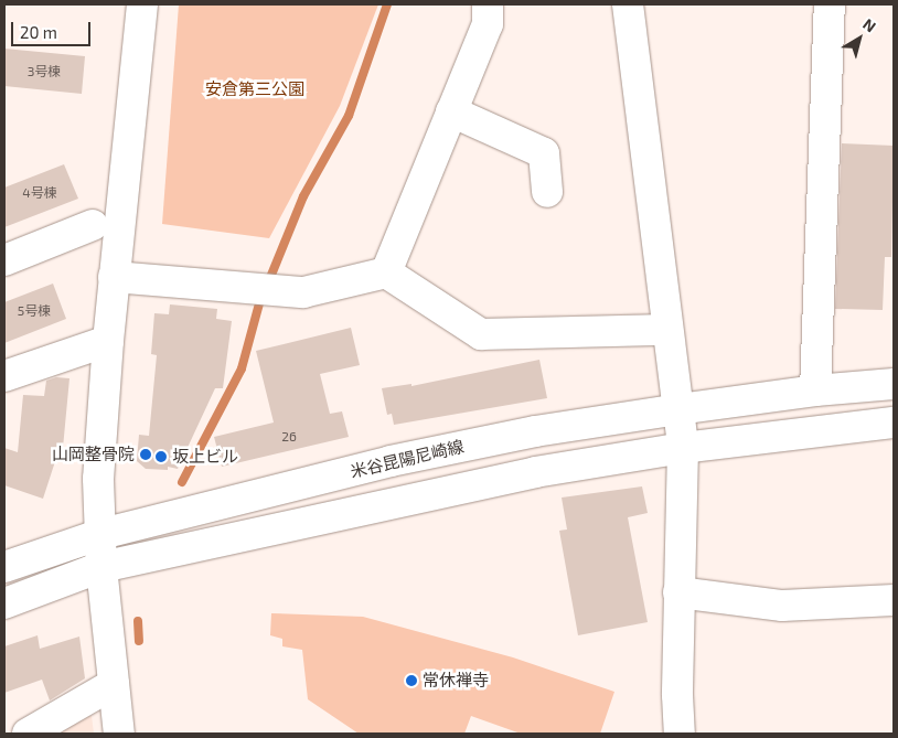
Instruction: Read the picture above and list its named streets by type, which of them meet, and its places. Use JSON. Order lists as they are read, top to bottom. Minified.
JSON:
{"streets":{"street":["米谷昆陽尼崎線"]},"parks":["安倉第三公園"],"places":["山岡整骨院","坂上ビル","常休禅寺"],"house_numbers":["3号棟","4号棟","5号棟","26"],"scale_bar":"20 m","north":"top right"}
